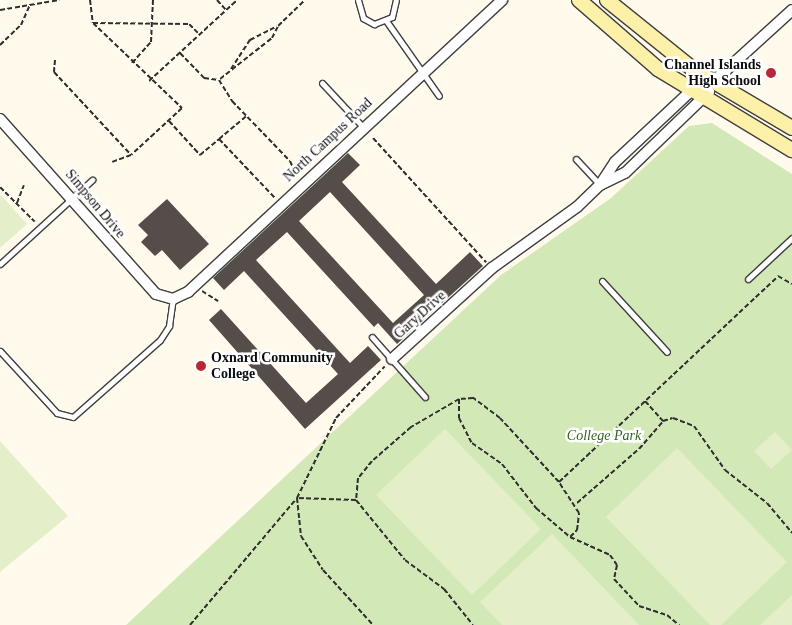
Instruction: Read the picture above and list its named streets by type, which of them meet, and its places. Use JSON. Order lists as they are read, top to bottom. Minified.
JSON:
{"streets":{"street":["North Campus Road","Simpson Drive","Gary Drive"]},"crossings":[["North Campus Road","Simpson Drive"]],"parks":["College Park"],"places":["Channel Islands High School","Oxnard Community College"]}
